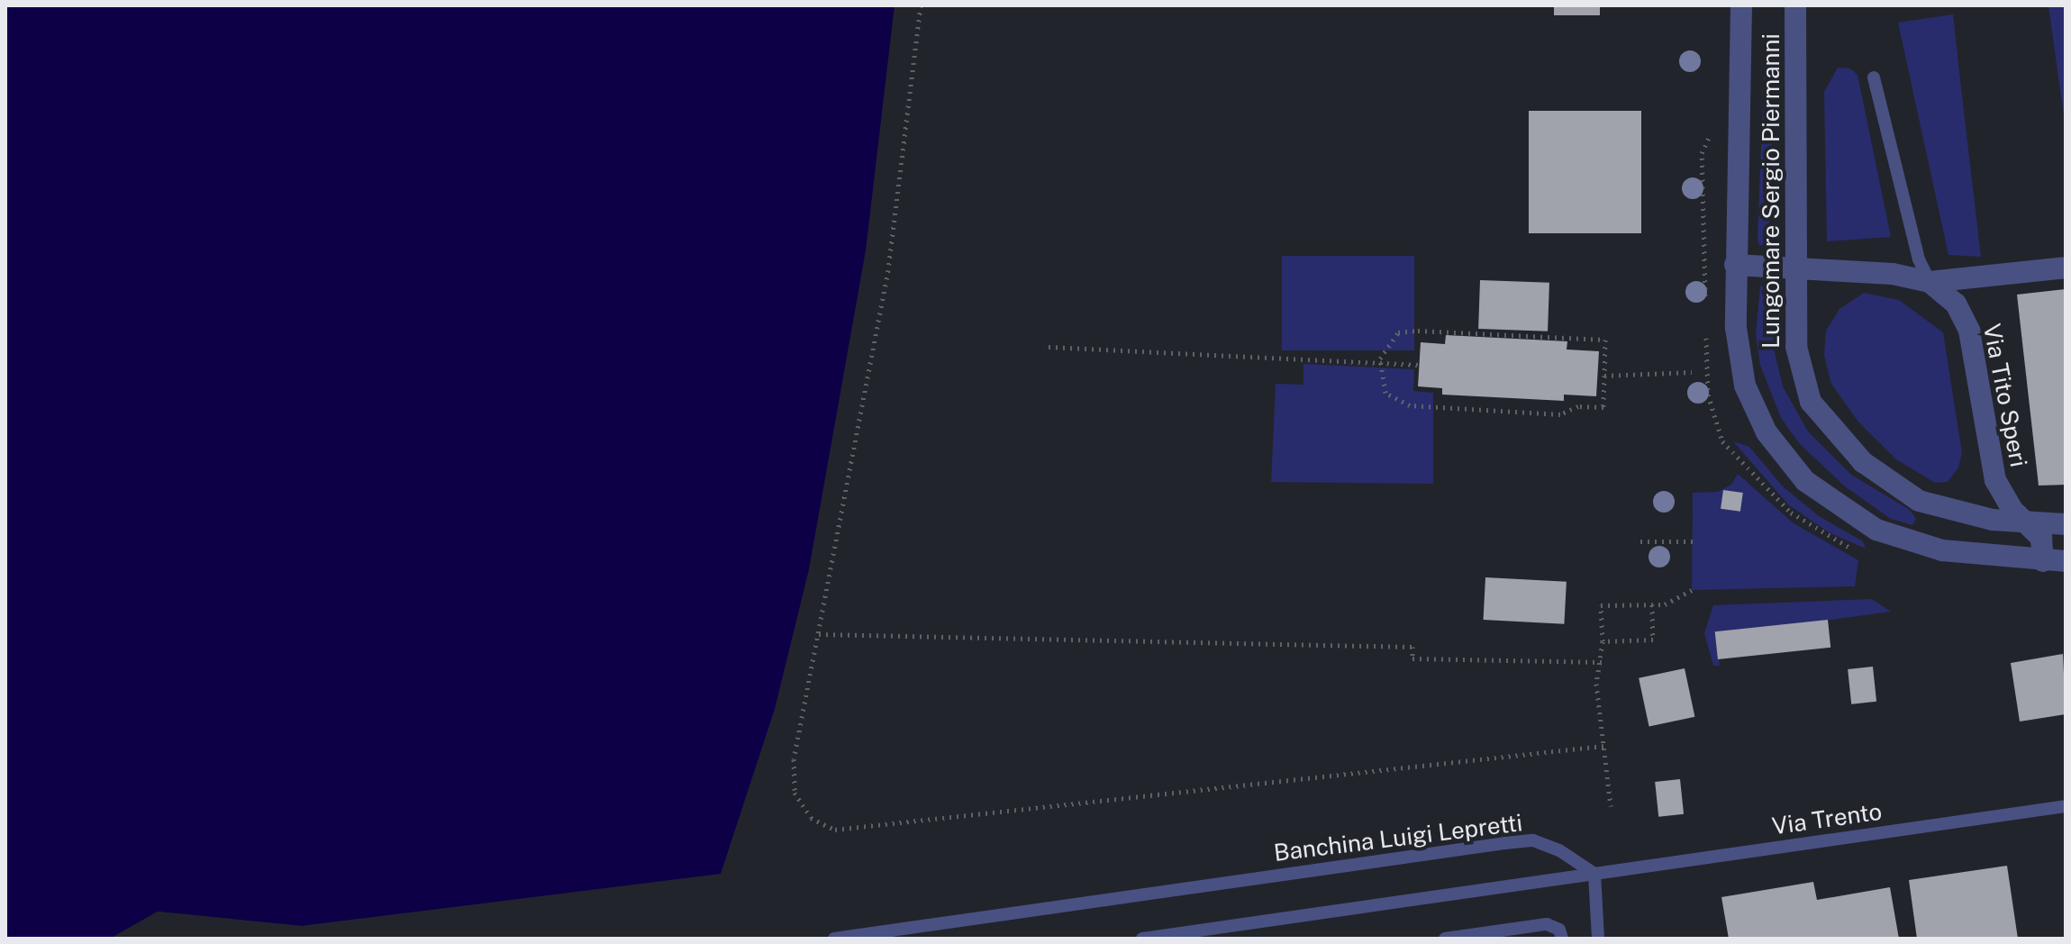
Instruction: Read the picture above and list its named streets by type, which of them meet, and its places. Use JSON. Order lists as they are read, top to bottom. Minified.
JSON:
{"streets":{"street":["Lungomare Sergio Piermanni","Via Tito Speri"],"lane":["Via Trento","Banchina Luigi Lepretti"]},"crossings":[["Lungomare Sergio Piermanni","Via Tito Speri"],["Via Trento","Banchina Luigi Lepretti"]]}
